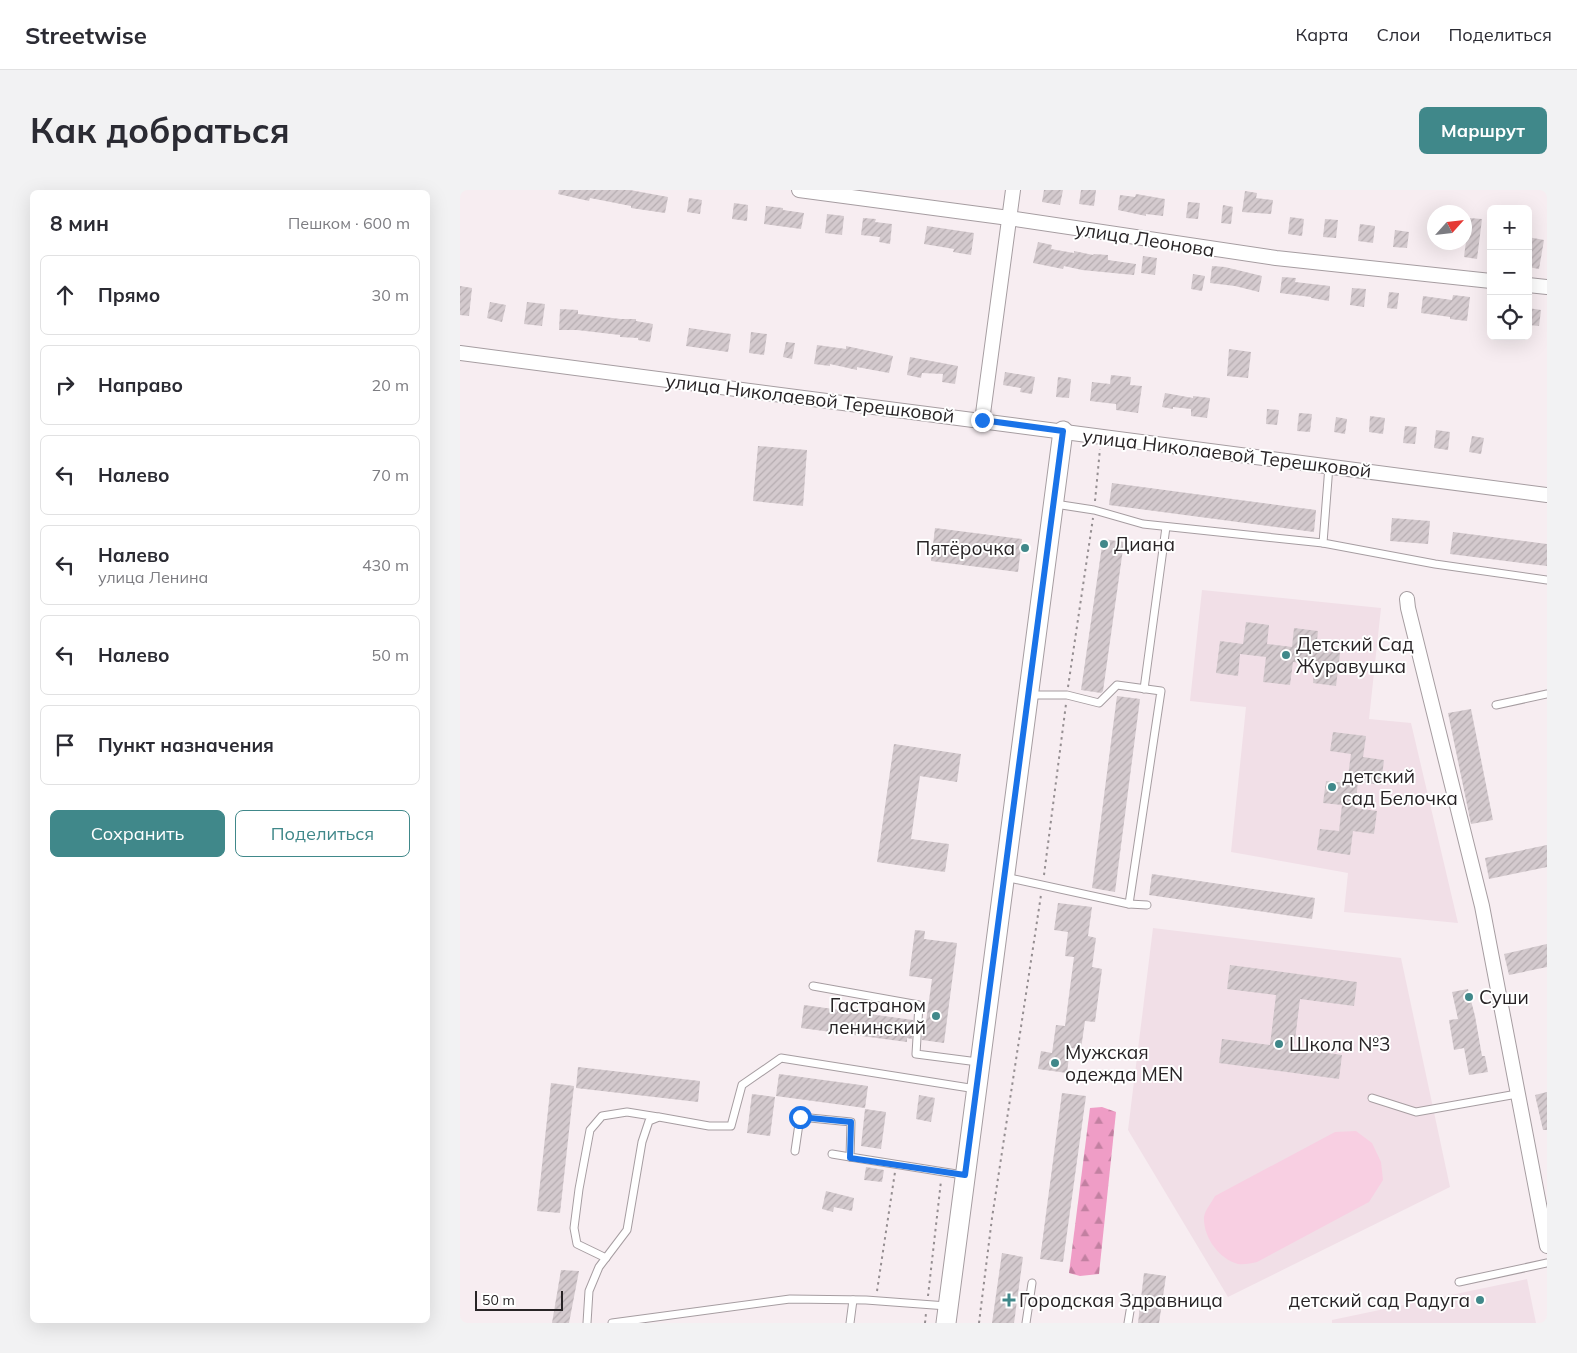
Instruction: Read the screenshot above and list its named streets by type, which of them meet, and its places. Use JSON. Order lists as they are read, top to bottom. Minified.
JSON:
{"streets":{"street":["улица Леонова","улица Николаевой Терешковой"]},"places":{"other":["Диана","Пятёрочка","Детский Сад Журавушка","детский сад Белочка","Суши","Гастраном ленинский","Школа №3","Мужская одежда MEN","детский сад Радуга"],"health":["Городская Здравница"]},"scale_bar":"50 m","north":"top right","page":{"header":"Streetwise","nav":["Карта","Слои","Поделиться"],"buttons":["Маршрут",["Сохранить","Поделиться"]],"title":"Как добраться","heading":["8 мин","Пешком · 600 m"],"map_buttons":["+","−"],"list":[["Прямо","30 m"],["Направо","20 m"],["Налево","70 m"],["Налево","улица Ленина","430 m"],["Налево","50 m"],"Пункт назначения"],"scale":"50 m"}}
